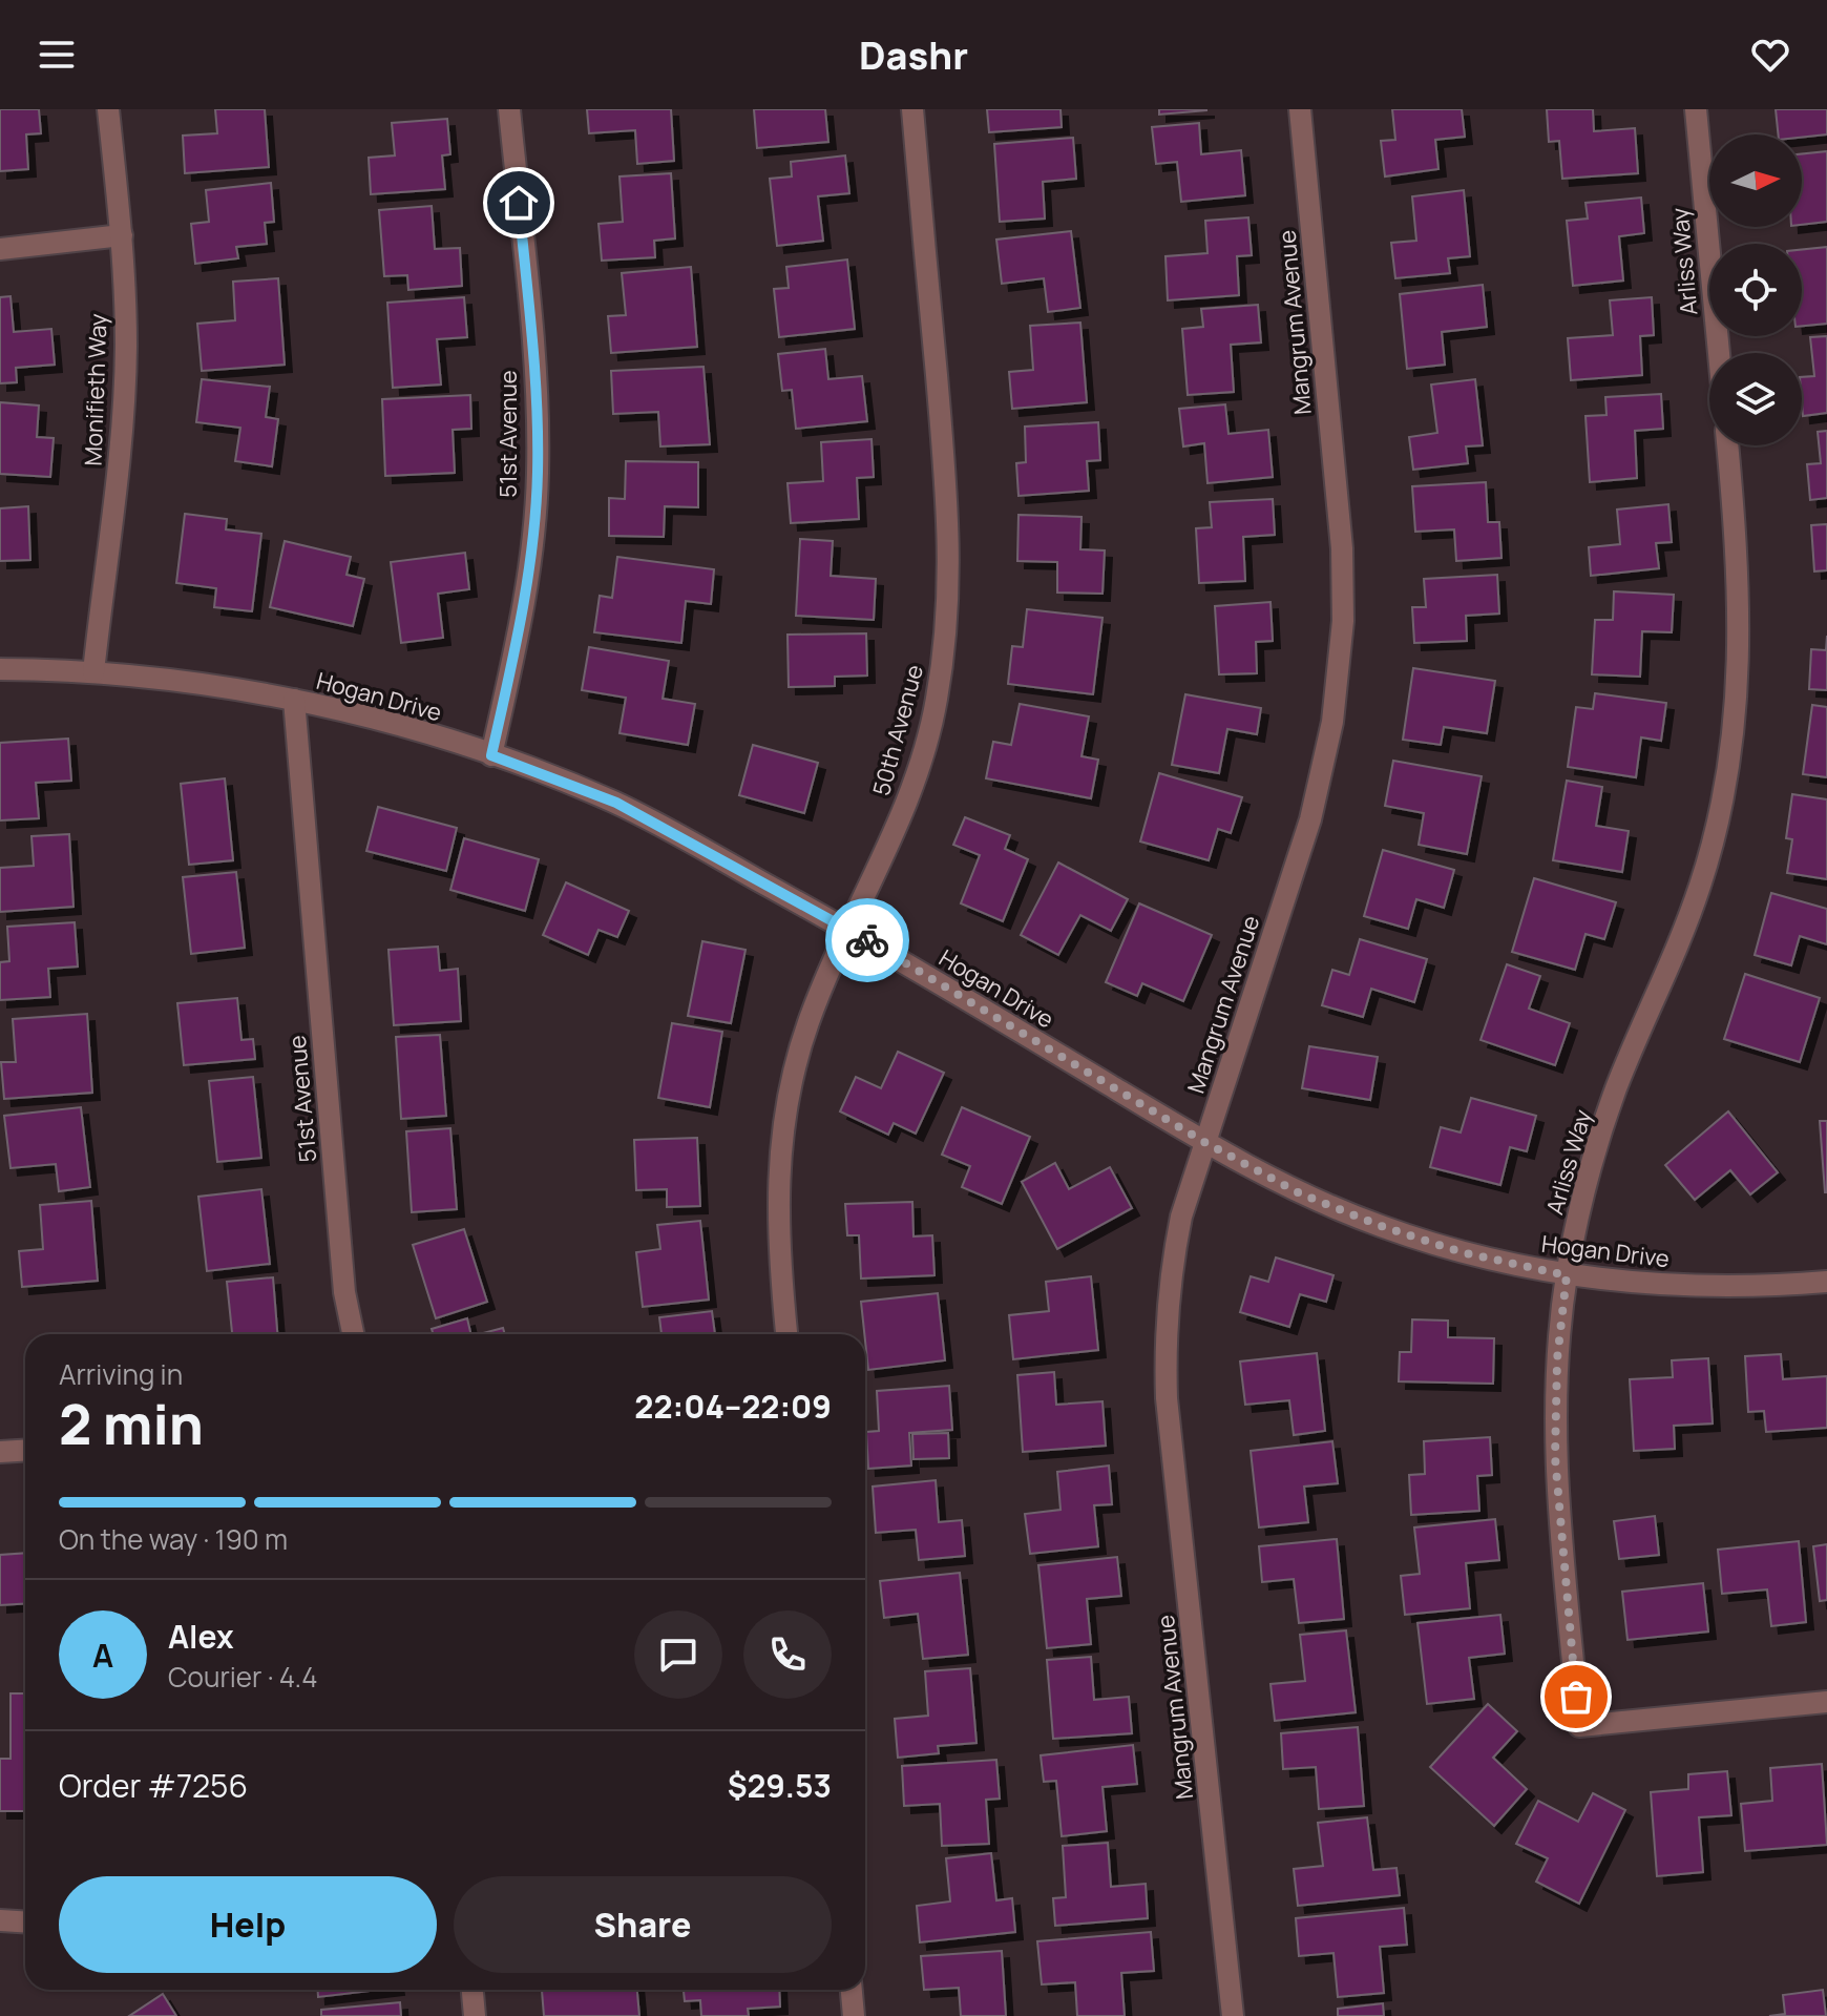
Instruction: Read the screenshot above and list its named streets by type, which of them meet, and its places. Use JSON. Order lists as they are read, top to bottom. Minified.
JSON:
{"streets":{"street":["Arliss Way","Mangrum Avenue","Monifieth Way","51st Avenue","Hogan Drive","50th Avenue"]},"crossings":[["Arliss Way","Hogan Drive"],["Mangrum Avenue","Hogan Drive"],["Monifieth Way","Hogan Drive"],["51st Avenue","Hogan Drive"],["Hogan Drive","50th Avenue"]],"north":"right","page":{"header":"Dashr","heading":["2 min","Arriving in","22:04–22:09"],"panel":["Alex","Courier · 4.4","Order #7256","$29.53"],"bar":"On the way · 190 m","round":"A","buttons":["Help","Share"]}}
